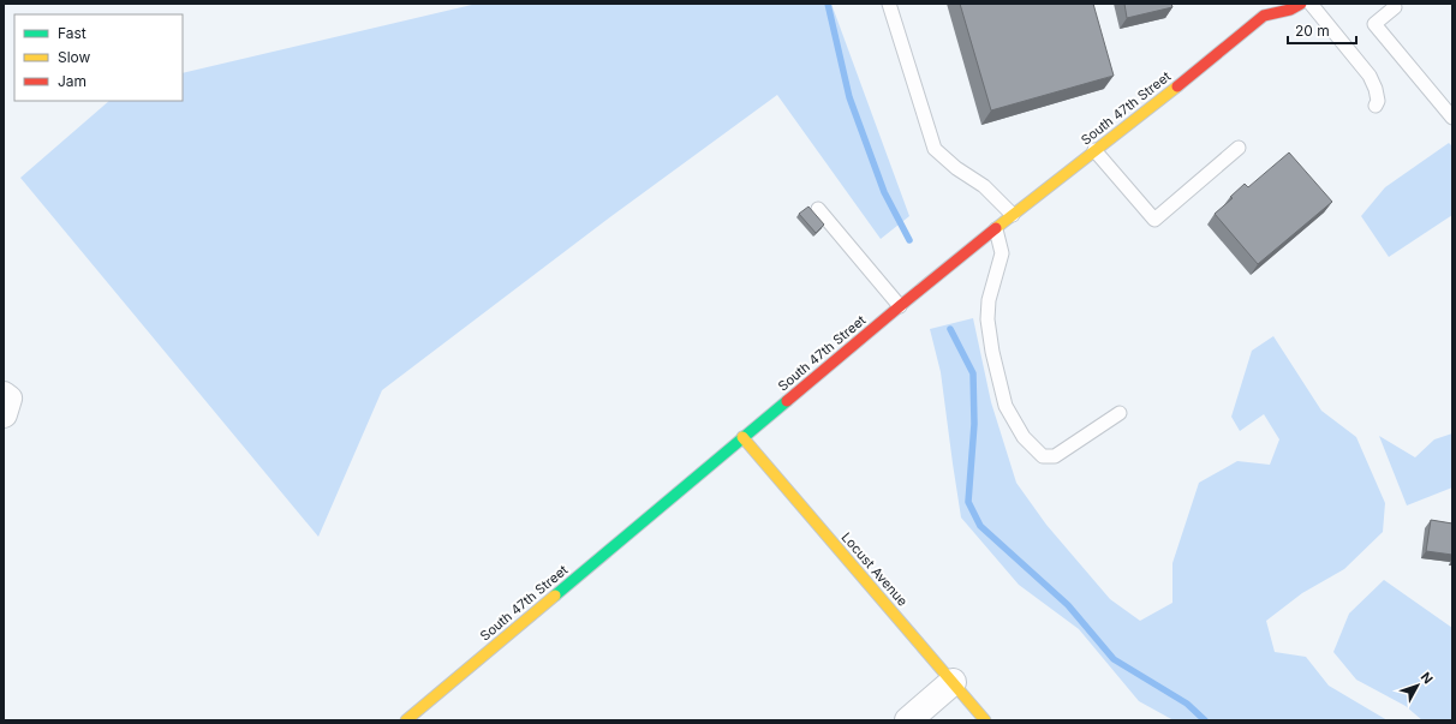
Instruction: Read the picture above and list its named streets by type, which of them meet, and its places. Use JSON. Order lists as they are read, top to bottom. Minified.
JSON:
{"streets":{"main road":["South 47th Street","Locust Avenue"]},"crossings":[["South 47th Street","Locust Avenue"]],"legend":["Fast","Slow","Jam"],"scale_bar":"20 m","north":"top right"}
